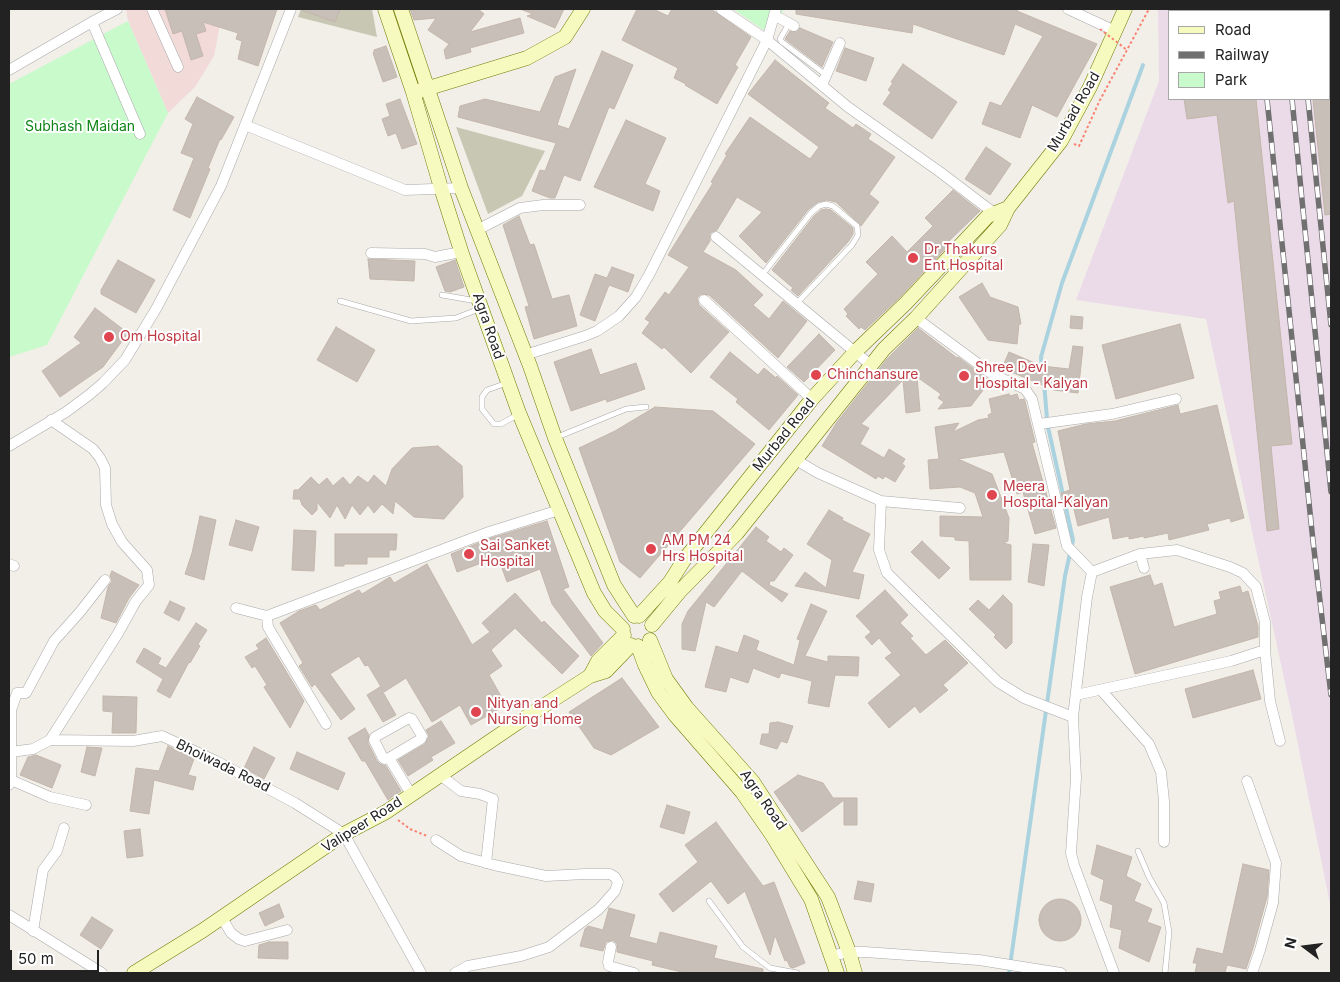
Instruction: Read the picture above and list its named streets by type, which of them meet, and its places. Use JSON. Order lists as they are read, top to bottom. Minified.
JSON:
{"streets":{"main road":["Murbad Road","Agra Road","Valipeer Road"],"street":["Bhoiwada Road"]},"crossings":[["Murbad Road","Agra Road"],["Agra Road","Valipeer Road"],["Bhoiwada Road","Valipeer Road"]],"parks":["Subhash Maidan"],"places":["Dr Thakurs Ent Hospital","Om Hospital","Chinchansure","Shree Devi Hospital - Kalyan","Meera Hospital-Kalyan","AM PM 24 Hrs Hospital","Sai Sanket Hospital","Nityan and Nursing Home"],"legend":["Road","Railway","Park"],"scale_bar":"50 m","north":"left"}
